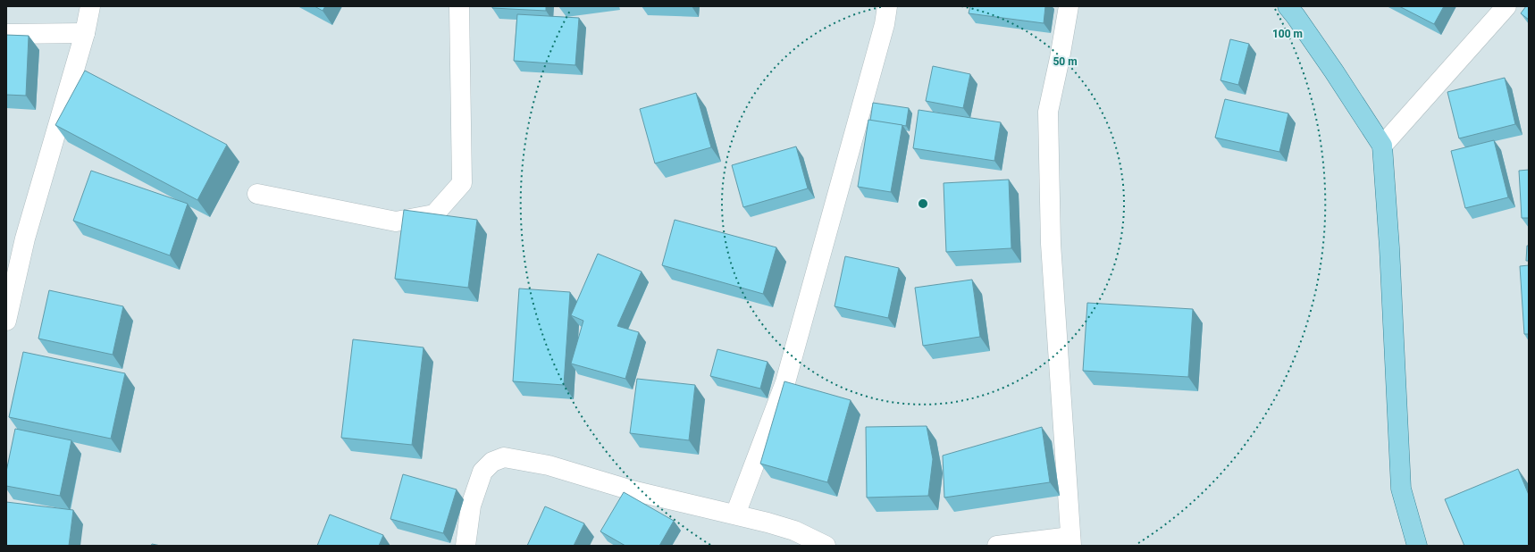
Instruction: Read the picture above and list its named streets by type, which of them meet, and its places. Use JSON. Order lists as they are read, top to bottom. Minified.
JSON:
{"rings":["100 m","50 m"]}
